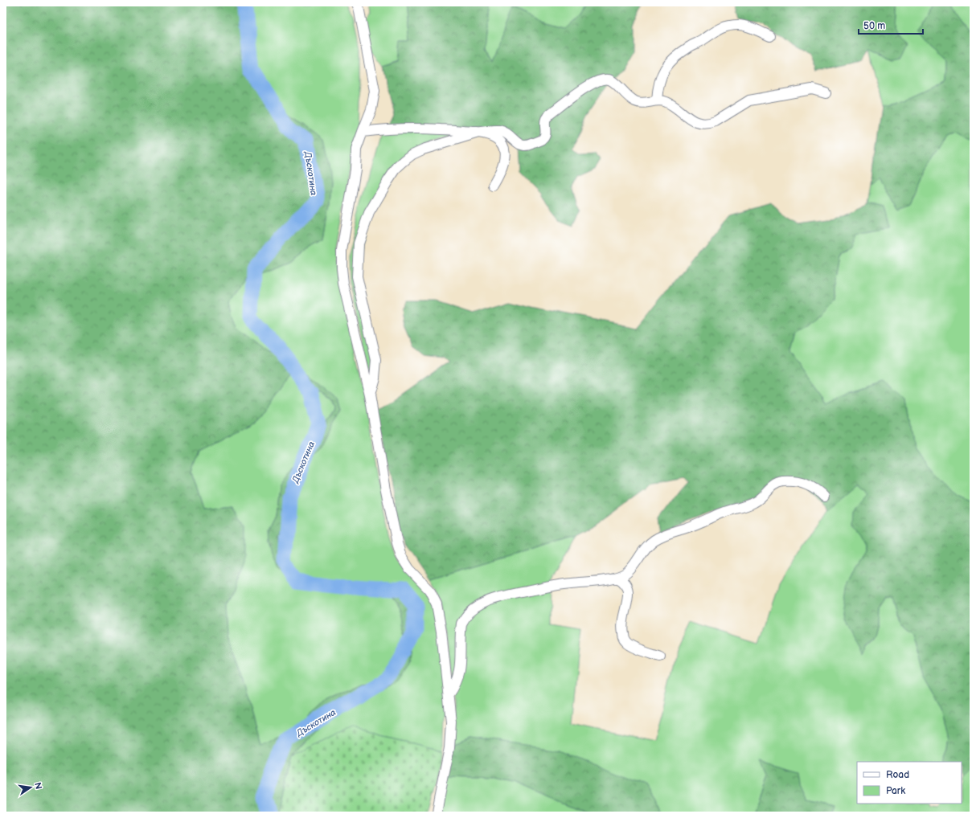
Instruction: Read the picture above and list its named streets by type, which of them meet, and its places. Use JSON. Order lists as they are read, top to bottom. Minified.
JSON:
{"water":["Дъскотина"],"legend":["Road","Park"],"scale_bar":"50 m","north":"right"}
